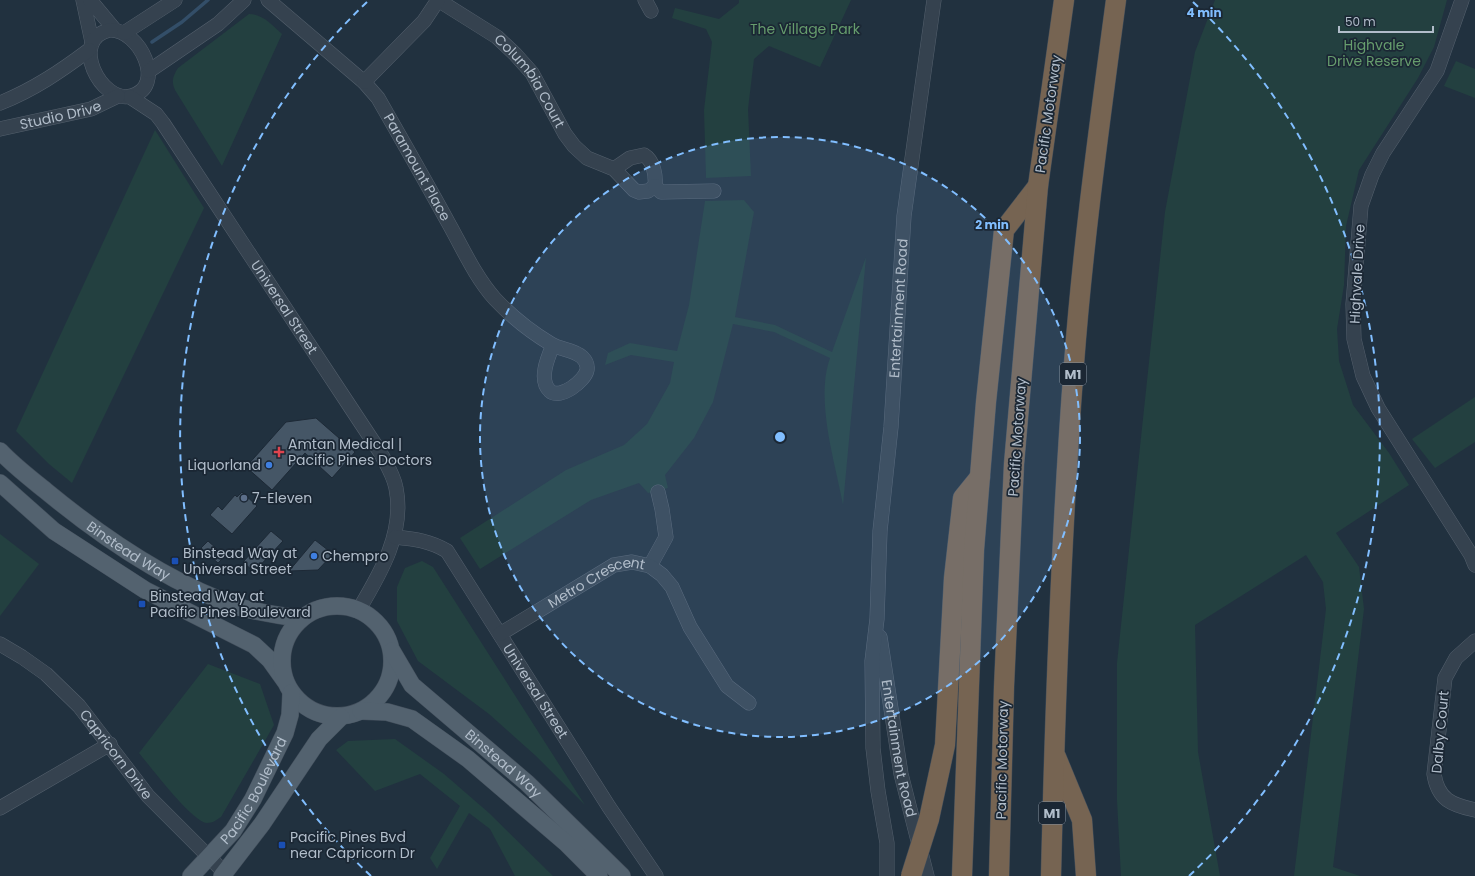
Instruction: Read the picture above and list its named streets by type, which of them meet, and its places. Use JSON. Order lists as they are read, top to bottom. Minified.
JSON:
{"streets":{"highway":["Pacific Motorway","M1"],"main road":["Binstead Way","Pacific Boulevard"],"street":["Columbia Court","Studio Drive","Paramount Place","Highvale Drive","Universal Street","Entertainment Road","Metro Crescent","Dalby Court","Capricorn Drive"]},"crossings":[["Studio Drive","Universal Street"],["Universal Street","Binstead Way"],["Universal Street","Metro Crescent"],["Universal Street","Pacific Boulevard"],["Binstead Way","Pacific Boulevard"],["Capricorn Drive","Pacific Boulevard"]],"parks":["The Village Park","Highvale Drive Reserve"],"places":{"health":["Amtan Medical | Pacific Pines Doctors"],"other":["Liquorland","7-Eleven","Chempro"],"transit":["Binstead Way at Universal Street","Binstead Way at Pacific Pines Boulevard","Pacific Pines Bvd near Capricorn Dr"]},"scale_bar":"50 m","rings":["4 min","2 min"]}
